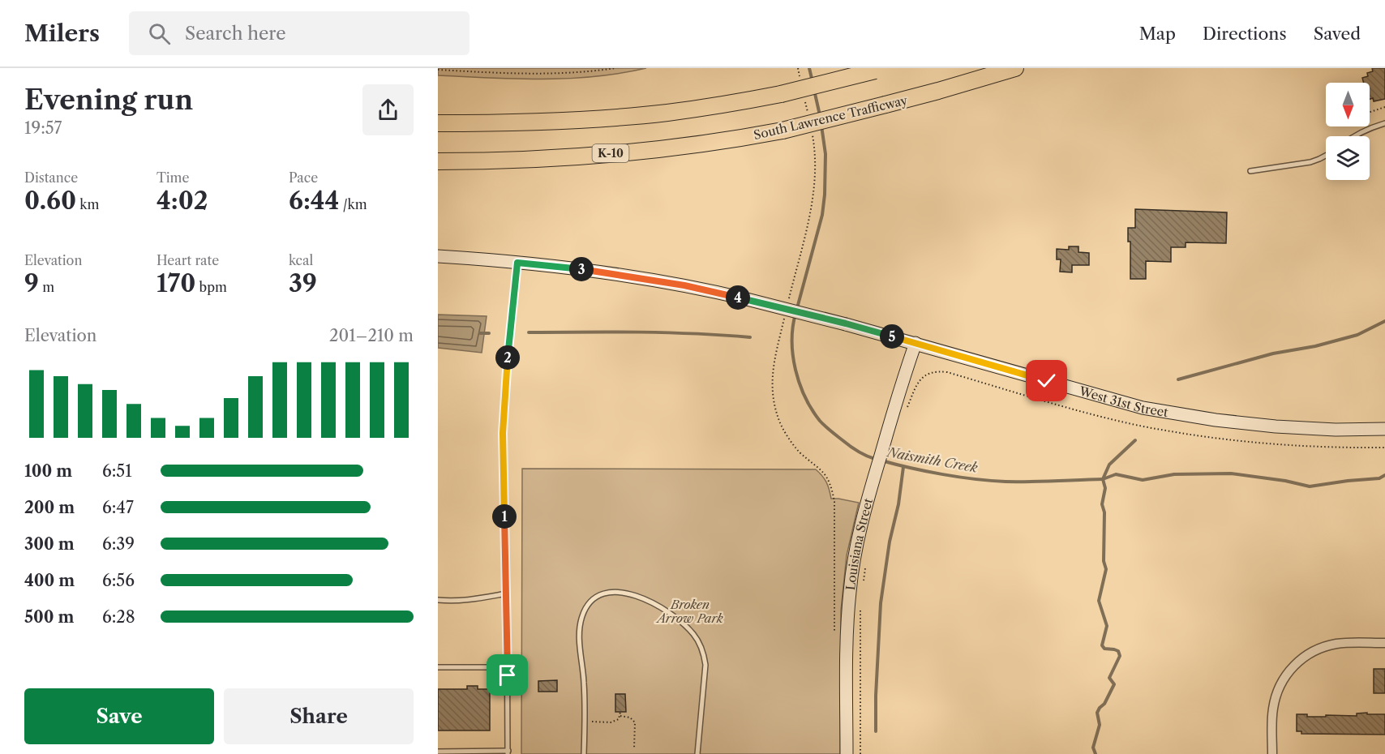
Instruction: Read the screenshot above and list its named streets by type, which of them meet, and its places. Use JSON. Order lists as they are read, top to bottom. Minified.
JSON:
{"streets":{"highway":["South Lawrence Trafficway","K-10"],"main road":["West 31st Street","Louisiana Street"]},"crossings":[["West 31st Street","Louisiana Street"]],"water":["Naismith Creek"],"parks":["Broken Arrow Park"],"north":"bottom","page":{"header":"Milers","search":"Search here","nav":["Map","Directions","Saved"],"heading":["Evening run","19:57"],"stats":[["Distance","0.60 km"],["Time","4:02"],["Pace","6:44 /km"],["Elevation","9 m"],["Heart rate","170 bpm"],["kcal","39"]],"pins":["3","4","5","2","1"],"chart":["Elevation","201–210 m"],"list":[{"name":"100 m","note":"6:51"},{"name":"200 m","note":"6:47"},{"name":"300 m","note":"6:39"},{"name":"400 m","note":"6:56"},{"name":"500 m","note":"6:28"}],"buttons":["Save","Share"]}}
